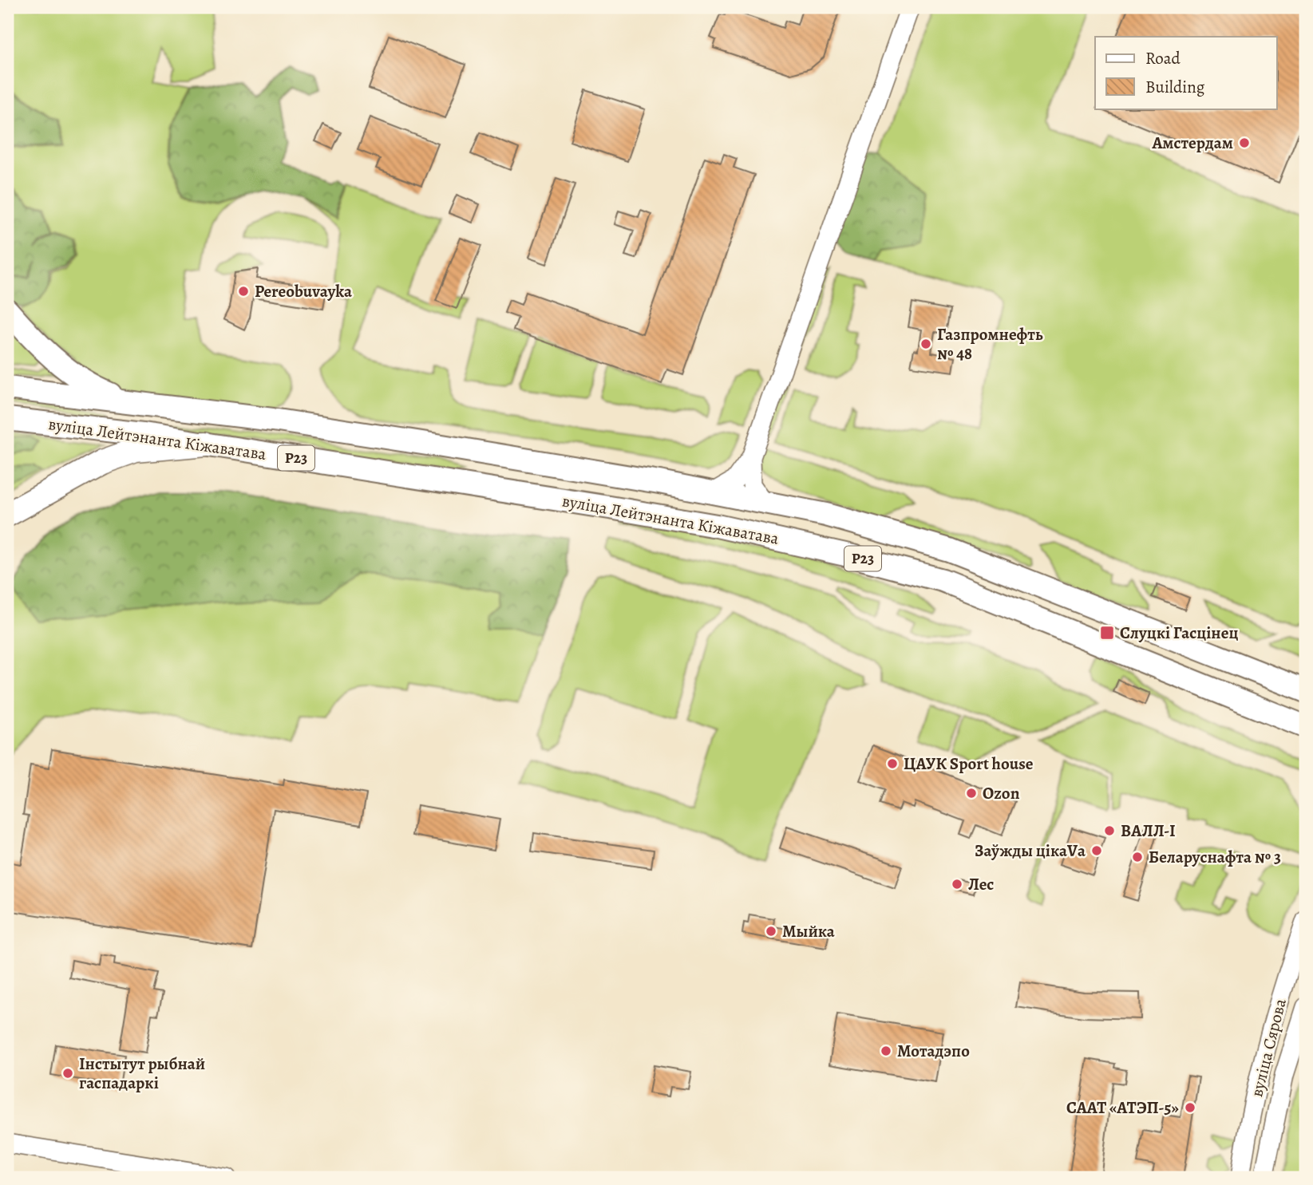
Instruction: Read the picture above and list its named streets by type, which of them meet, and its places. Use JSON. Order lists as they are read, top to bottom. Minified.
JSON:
{"streets":{"highway":["Р23"],"main road":["вуліца Лейтэнанта Кіжаватава"],"street":["вуліца Сярова"]},"crossings":[["вуліца Лейтэнанта Кіжаватава","Р23"]],"places":{"other":["Амстердам","Pereobuvayka","Газпромнефть № 48","ЦАУК Sport house","Ozon","ВАЛЛ-І","Заўжды цікаVа","Беларуснафта № 3","Лес","Мыйка","Мотадэпо","Інстытут рыбнай гаспадаркі","СААТ «АТЭП-5»"],"transit":["Слуцкі Гасцінец"]},"legend":["Road","Building"]}
